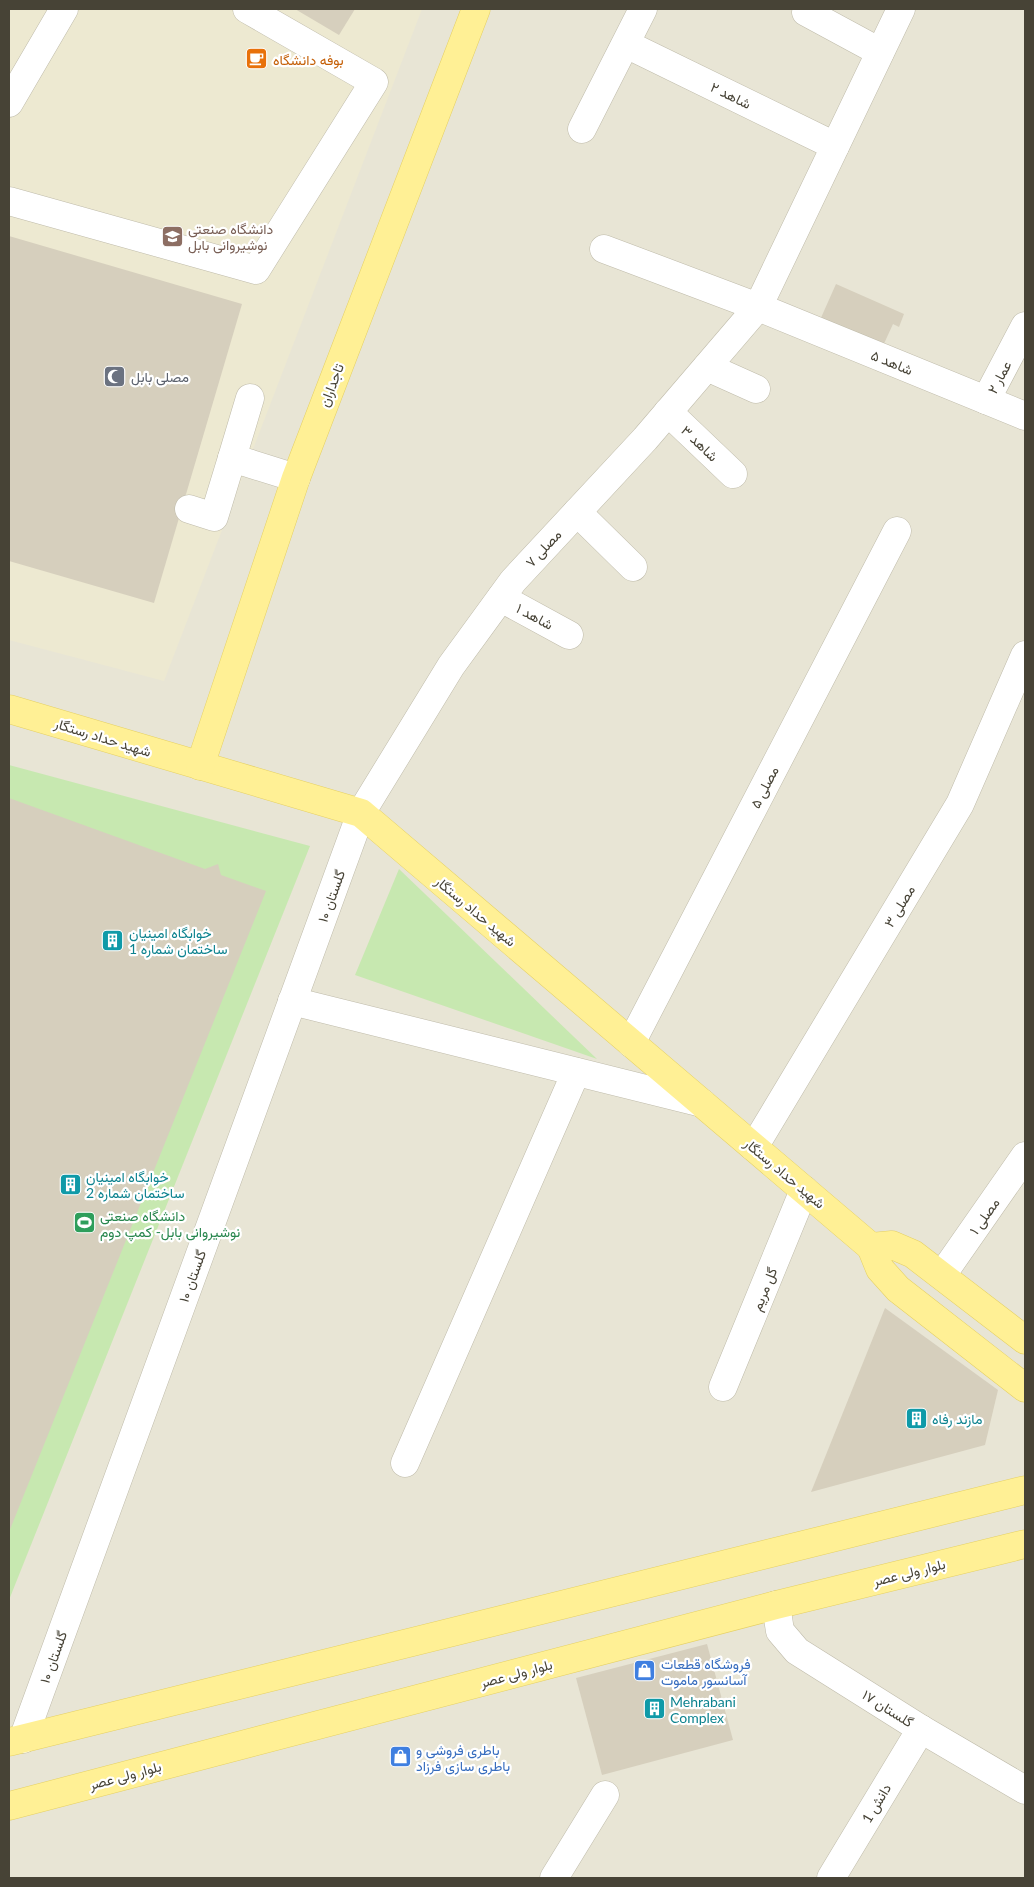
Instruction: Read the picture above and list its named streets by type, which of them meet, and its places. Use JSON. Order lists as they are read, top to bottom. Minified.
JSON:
{"streets":{"main road":["تاجداران","شهید حداد رستگار","بلوار ولی عصر"],"street":["شاهد ۲","شاهد ۵","عمار ۲","شاهد ۳","مصلی ۷","شاهد ۱","مصلی ۵","گلستان ۱۰","مصلی ۳","مصلی ۱","گل مریم","گلستان ۱۷","دانش 1"]},"crossings":[["شاهد ۲","مصلی ۷"],["شاهد ۵","عمار ۲"],["شاهد ۵","مصلی ۷"],["تاجداران","شهید حداد رستگار"],["شاهد ۳","مصلی ۷"],["مصلی ۷","شاهد ۱"],["مصلی ۷","شهید حداد رستگار"],["مصلی ۷","گلستان ۱۰"],["شهید حداد رستگار","مصلی ۵"],["شهید حداد رستگار","گلستان ۱۰"],["شهید حداد رستگار","مصلی ۳"],["شهید حداد رستگار","گل مریم"],["بلوار ولی عصر","گلستان ۱۷"],["گلستان ۱۷","دانش 1"]],"places":{"cafe":["بوفه دانشگاه"],"school or university":["دانشگاه صنعتی نوشیروانی بابل"],"mosque":["مصلی بابل"],"building":["خوابگاه امینیان ساختمان شماره 1","خوابگاه امینیان ساختمان شماره 2","مازند رفاه","Mehrabani Complex"],"sports":["دانشگاه صنعتی نوشیروانی بابل- کمپ دوم"],"shop":["فروشگاه قطعات آسانسور ماموت","باطری فروشی و باطری سازی فرزاد"]}}
